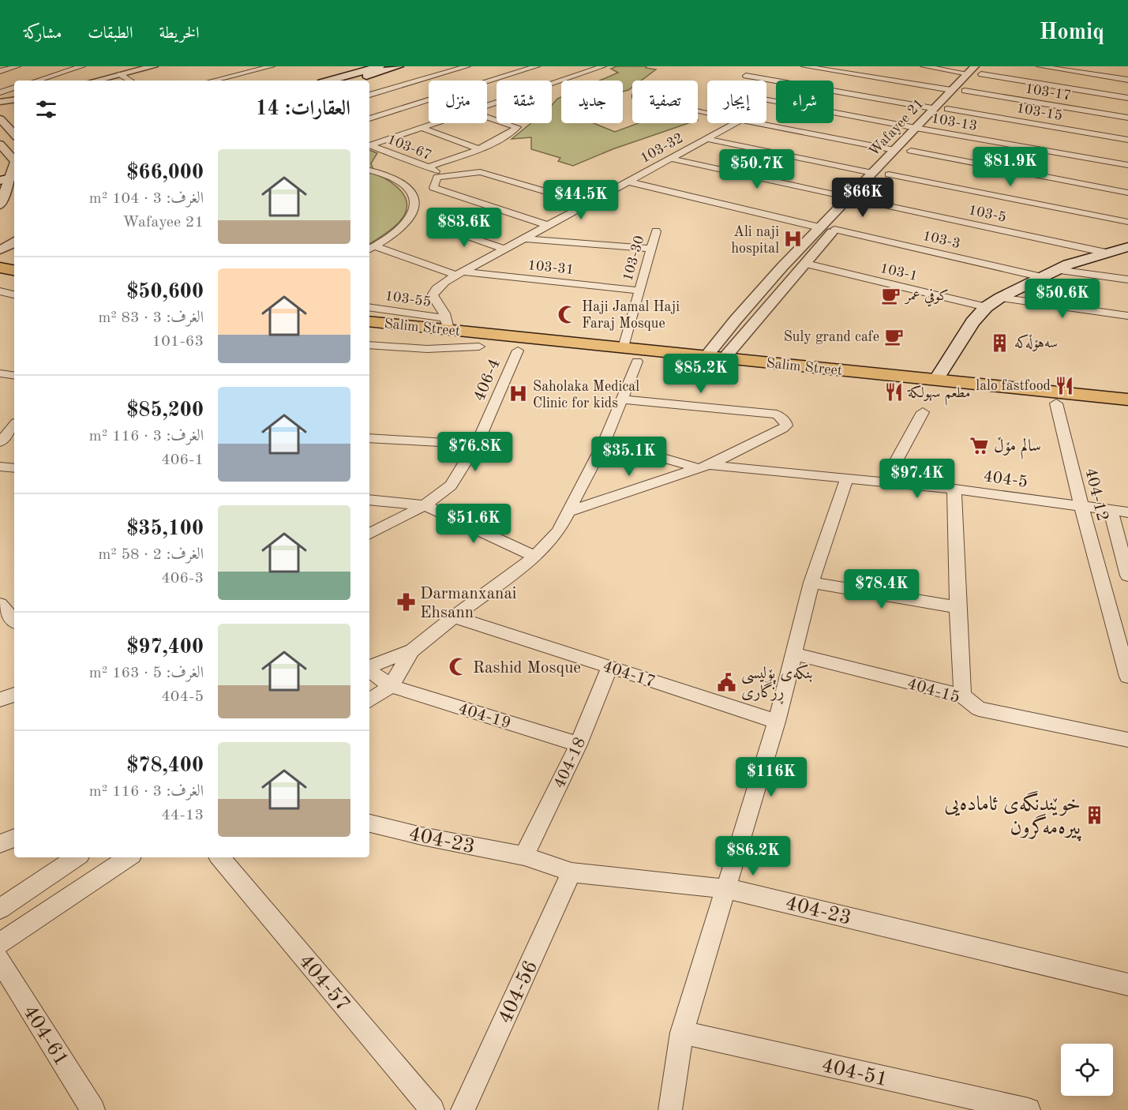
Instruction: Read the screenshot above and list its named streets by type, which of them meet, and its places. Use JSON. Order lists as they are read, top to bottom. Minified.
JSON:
{"streets":{"main road":["Salim Street"],"street":["103-17","103-15","103-13","Wafayee 21","103-67","103-32","103-5","103-3","103-30","103-31","103-1","103-55","406-4","404-5","404-12","404-17","404-15","404-19","404-18","404-23","404-57","404-56","404-61","404-51"]},"crossings":[["103-17","Wafayee 21"],["103-15","103-13"],["103-15","Wafayee 21"],["103-13","Wafayee 21"],["Wafayee 21","103-5"],["Wafayee 21","103-3"],["Wafayee 21","103-1"],["Wafayee 21","Salim Street"],["103-32","103-31"],["103-32","103-55"],["103-32","Salim Street"],["103-30","103-31"],["103-30","Salim Street"],["103-55","Salim Street"],["Salim Street","406-4"],["Salim Street","404-12"],["404-5","404-12"],["404-17","404-18"],["404-19","404-18"],["404-18","404-23"],["404-23","404-56"]],"places":{"hospital":["Ali naji hospital","Saholaka Medical Clinic for kids"],"cafe":["كوفي عمر","Suly grand cafe"],"mosque":["Haji Jamal Haji Faraj Mosque","Rashid Mosque"],"building":["سەهۆڵەکە","خوێندنگەی ئامادەیی پیرەمەگرون"],"restaurant":["lalo fastfood","مطعم سهولكة"],"supermarket":["سالم مۆڵ"],"pharmacy":["Darmanxanai Ehsann"],"public building":["بنکەی پۆلیسی ڕزگاری"]},"page":{"header":"Homiq","nav":["الخريطة","الطبقات","مشاركة"],"chip":["شراء","إيجار","تصفية","جديد","شقة","منزل"],"heading":"العقارات: 14","list":[{"name":"$66,000","note":"الغرف: 3 · 104 m² · Wafayee 21"},{"name":"$50,600","note":"الغرف: 3 · 83 m² · 101-63"},{"name":"$85,200","note":"الغرف: 3 · 116 m² · 406-1"},{"name":"$35,100","note":"الغرف: 2 · 58 m² · 406-3"},{"name":"$97,400","note":"الغرف: 5 · 163 m² · 404-5"},{"name":"$78,400","note":"الغرف: 3 · 116 m² · 44-13"}],"price":["$81.9K","$50.7K","$66K","$44.5K","$83.6K","$50.6K","$85.2K","$76.8K","$35.1K","$97.4K","$51.6K","$78.4K","$116K","$86.2K"]}}
